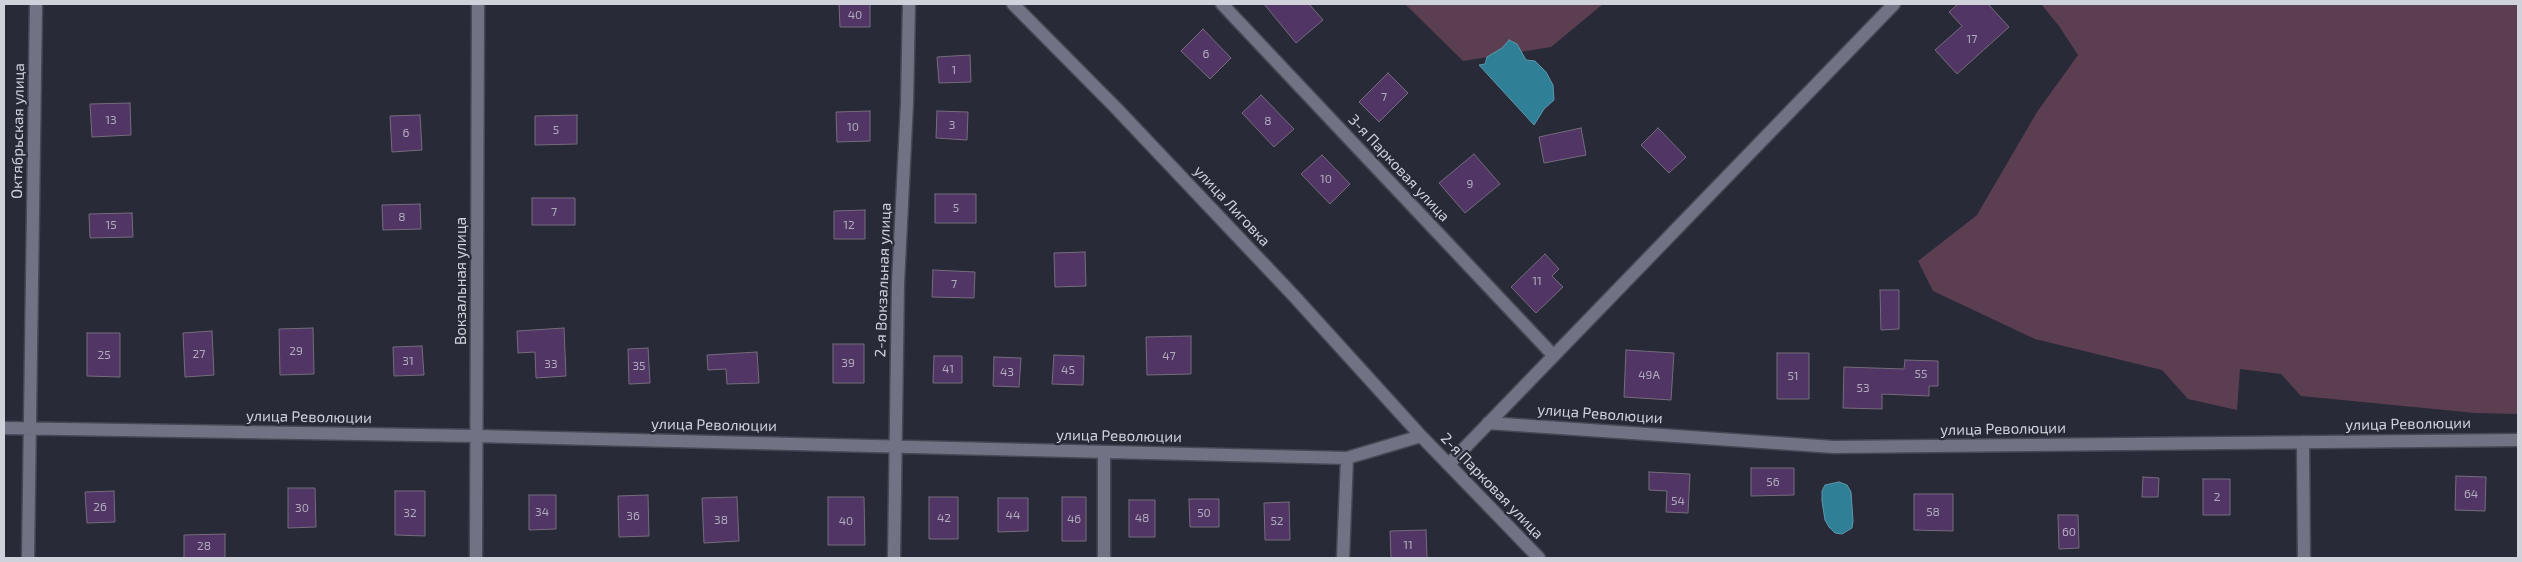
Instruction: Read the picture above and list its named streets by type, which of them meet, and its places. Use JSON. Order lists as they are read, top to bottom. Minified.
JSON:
{"streets":{"street":["Октябрьская улица","3-я Парковая улица","улица Лиговка","2-я Вокзальная улица","Вокзальная улица","улица Революции","2-я Парковая улица"]},"crossings":[["Октябрьская улица","улица Революции"],["улица Лиговка","улица Революции"],["улица Лиговка","2-я Парковая улица"],["2-я Вокзальная улица","улица Революции"],["Вокзальная улица","улица Революции"],["улица Революции","2-я Парковая улица"]],"house_numbers":["40","17","6","1","7","13","8","3","10","5","6","10","9","5","7","8","15","12","11","7","29","27","25","47","31","39","33","35","41","45","43","55","49А","51","53","56","64","2","54","26","30","34","58","32","50","44","36","42","48","46","38","40","52","60","11","28"]}
